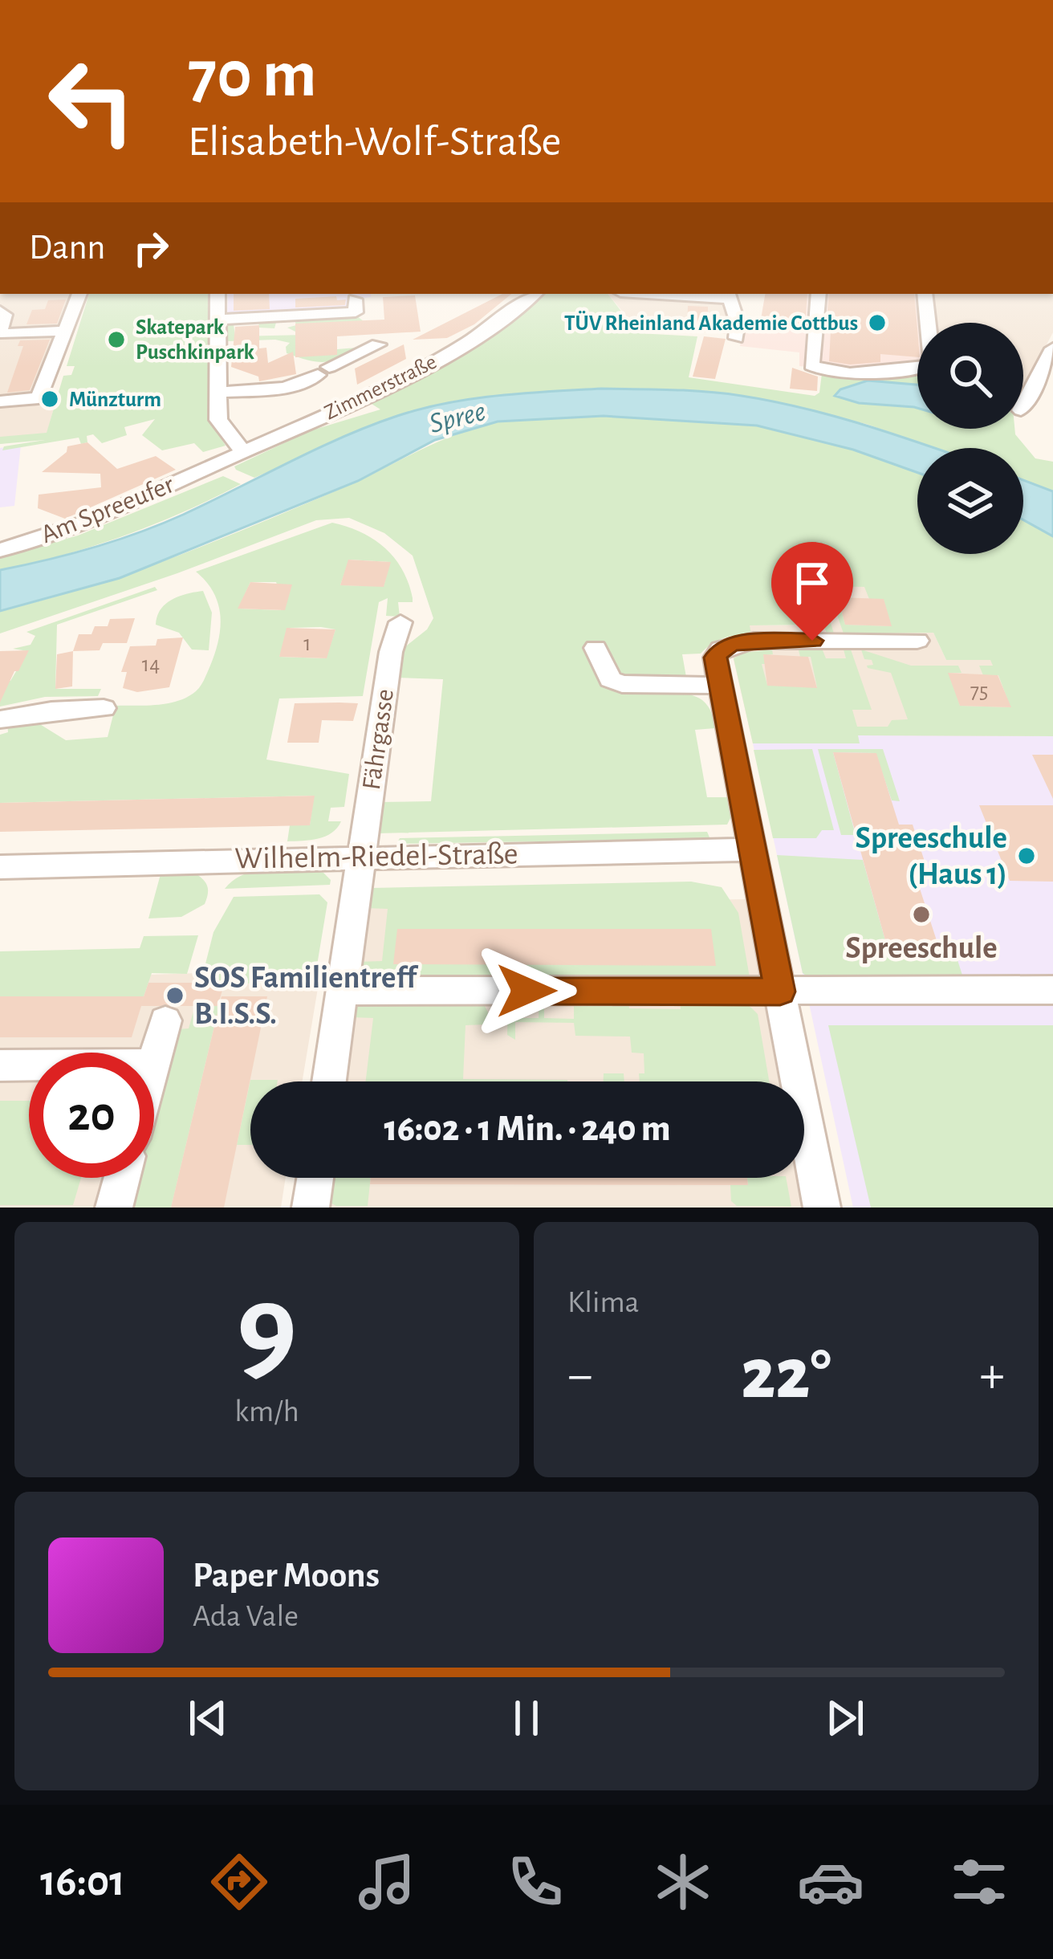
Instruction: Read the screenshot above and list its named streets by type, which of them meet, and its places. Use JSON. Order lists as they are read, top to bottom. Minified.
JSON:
{"streets":{"street":["Zimmerstraße","Am Spreeufer","Fährgasse","Wilhelm-Riedel-Straße"]},"crossings":[["Zimmerstraße","Am Spreeufer"],["Fährgasse","Wilhelm-Riedel-Straße"]],"water":["Spree"],"places":["TÜV Rheinland Akademie Cottbus","Skatepark Puschkinpark","Münzturm","Spreeschule (Haus 1)","Spreeschule","SOS Familientreff B.I.S.S."],"house_numbers":["1","14","75"],"page":{"turn":["70 m","Elisabeth-Wolf-Straße"],"then":"Dann","limit":"20","trip":"16:02 · 1 Min. · 240 m","tile":[["9","km/h"],"Klima"],"heat":["−","22°","+"],"song":["Paper Moons","Ada Vale"],"tabs":"16:01"}}
